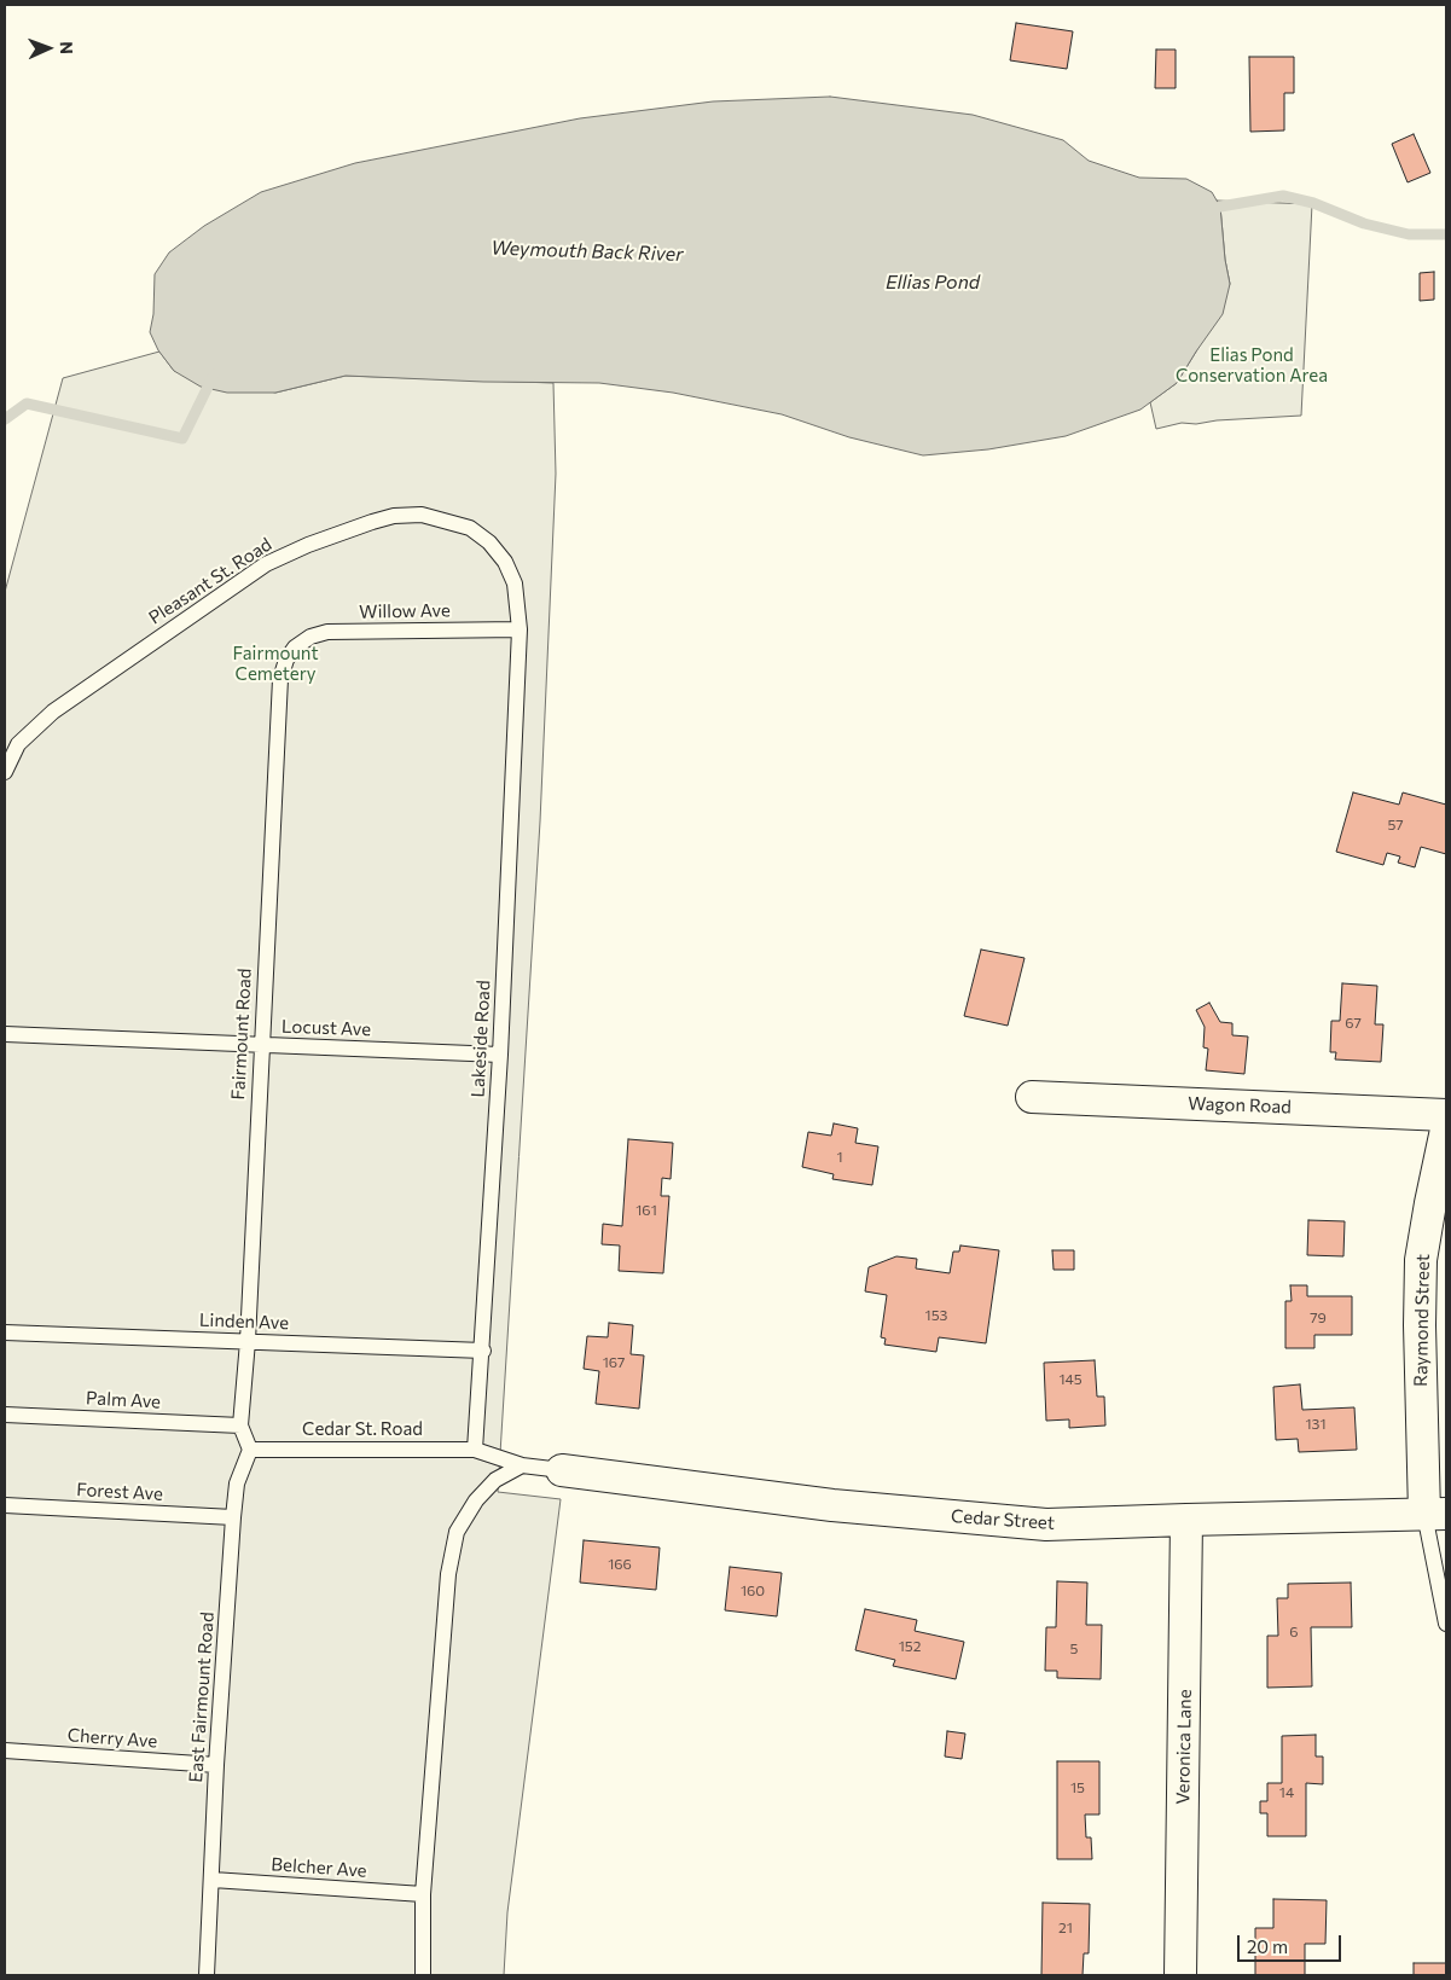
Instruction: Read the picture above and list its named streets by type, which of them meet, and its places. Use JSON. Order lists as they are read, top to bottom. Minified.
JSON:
{"streets":{"street":["Wagon Road","Raymond Street","Cedar Street","Veronica Lane"],"lane":["Pleasant St. Road","Willow Ave","Locust Ave","Fairmount Road","Lakeside Road","Linden Ave","Palm Ave","Cedar St. Road","Forest Ave","East Fairmount Road","Cherry Ave","Belcher Ave"]},"crossings":[["Pleasant St. Road","Willow Ave"],["Pleasant St. Road","Lakeside Road"],["Willow Ave","Fairmount Road"],["Willow Ave","Lakeside Road"],["Locust Ave","Fairmount Road"],["Locust Ave","Lakeside Road"],["Fairmount Road","Linden Ave"],["Fairmount Road","Palm Ave"],["Lakeside Road","Linden Ave"],["Lakeside Road","Cedar St. Road"],["Raymond Street","Cedar Street"],["Cedar St. Road","Cedar Street"],["Cedar St. Road","East Fairmount Road"],["Forest Ave","East Fairmount Road"],["Cedar Street","Veronica Lane"],["East Fairmount Road","Cherry Ave"],["East Fairmount Road","Belcher Ave"]],"water":["Weymouth Back River","Ellias Pond"],"parks":["Elias Pond Conservation Area","Fairmount Cemetery"],"house_numbers":["57","67","1","161","153","79","167","145","131","166","160","6","152","5","15","14","21"],"scale_bar":"20 m","north":"right"}
